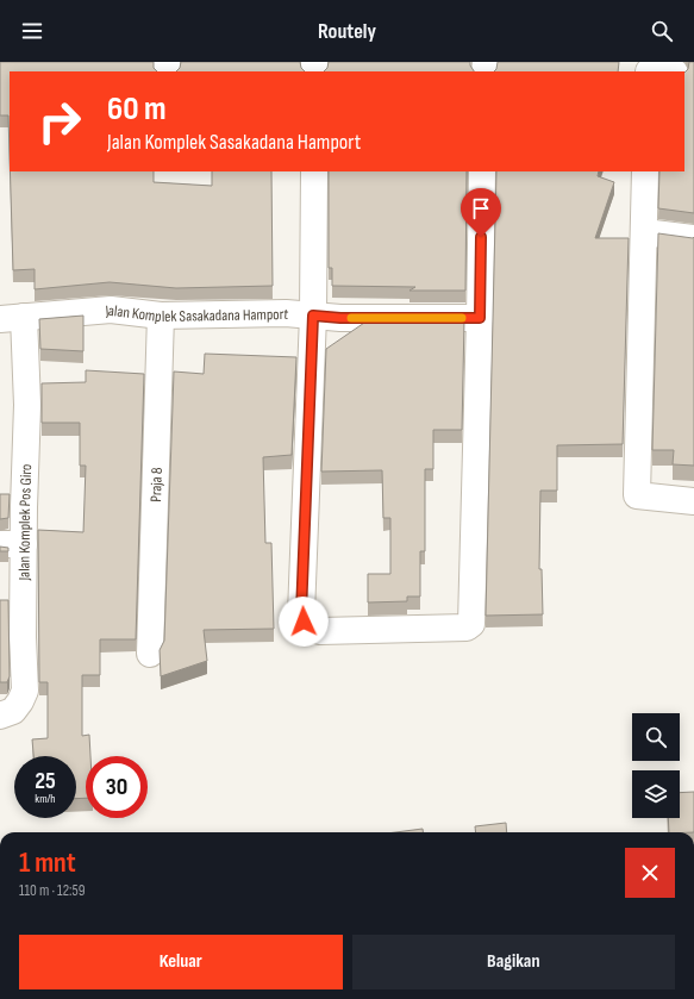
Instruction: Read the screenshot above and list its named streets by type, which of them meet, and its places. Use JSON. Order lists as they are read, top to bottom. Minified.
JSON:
{"streets":{"street":["Jalan Komplek Sasakadana Hamport","Praja 8","Jalan Komplek Pos Giro"]},"crossings":[["Jalan Komplek Sasakadana Hamport","Praja 8"],["Jalan Komplek Sasakadana Hamport","Jalan Komplek Pos Giro"]],"page":{"header":"Routely","turn":["60 m","Jalan Komplek Sasakadana Hamport"],"speed":"25 km/h","limit":"30","heading":["1 mnt","110 m · 12:59"],"buttons":["Keluar","Bagikan"]}}
